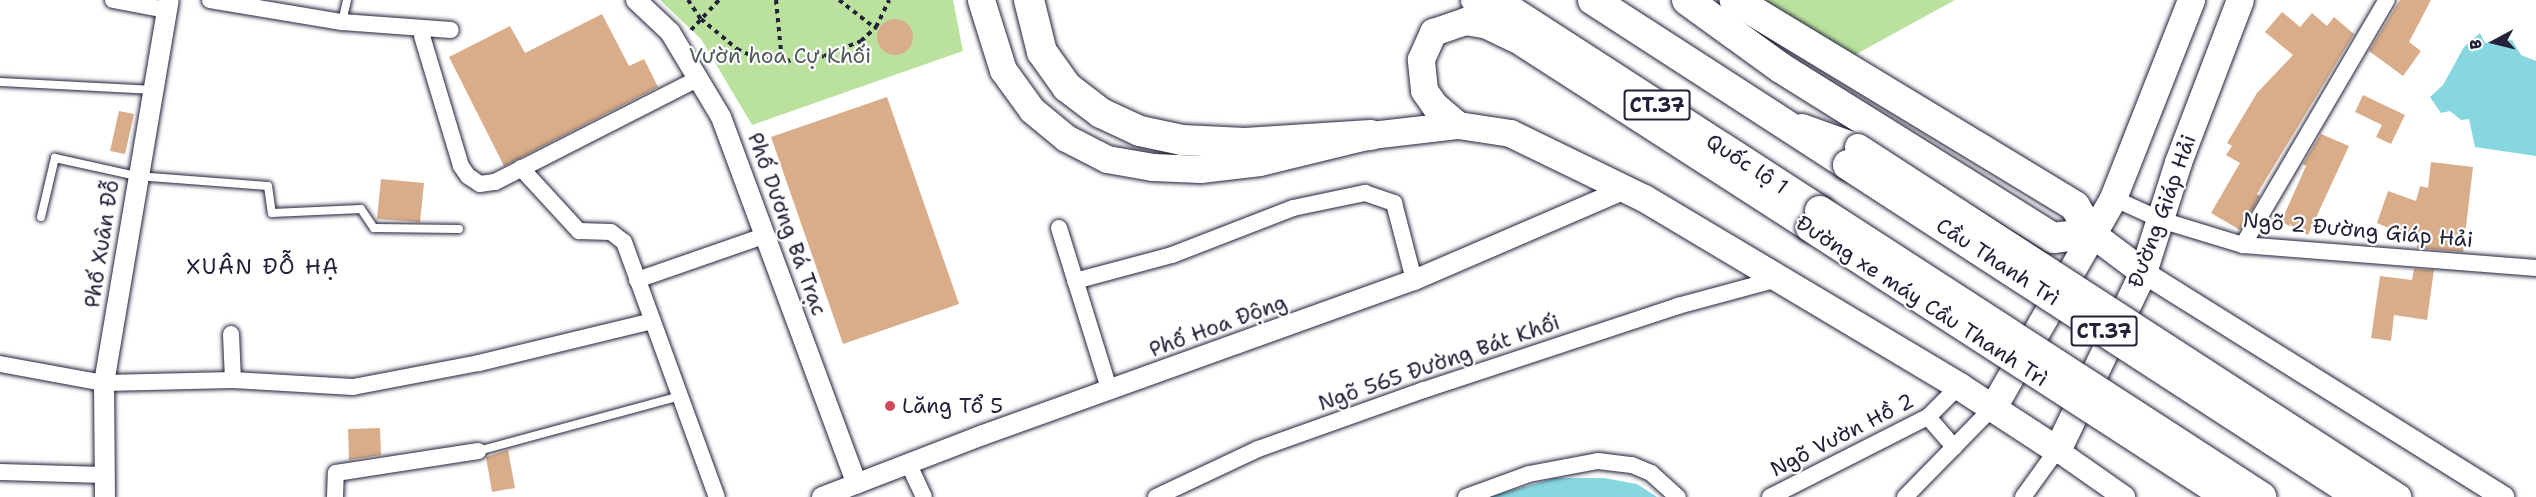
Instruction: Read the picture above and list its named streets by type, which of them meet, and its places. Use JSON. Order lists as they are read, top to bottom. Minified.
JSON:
{"streets":{"highway":["CT.37","Quốc lộ 1","Đường Giáp Hải","Cầu Thanh Trì"],"main road":["Đường xe máy Cầu Thanh Trì"],"street":["Phố Dương Bá Trạc","Ngõ 2 Đường Giáp Hải","Phố Xuân Đỗ","Phố Hoa Động","Ngõ 565 Đường Bát Khối","Ngõ Vườn Hồ 2"]},"crossings":[["CT.37","Quốc lộ 1"],["CT.37","Cầu Thanh Trì"],["CT.37","Đường xe máy Cầu Thanh Trì"],["Quốc lộ 1","Đường xe máy Cầu Thanh Trì"],["Đường Giáp Hải","Ngõ 2 Đường Giáp Hải"],["Phố Dương Bá Trạc","Phố Hoa Động"]],"districts":["XUÂN ĐỖ HẠ"],"parks":["Vườn hoa Cự Khối"],"places":["Lăng Tổ 5"],"north":"left"}
